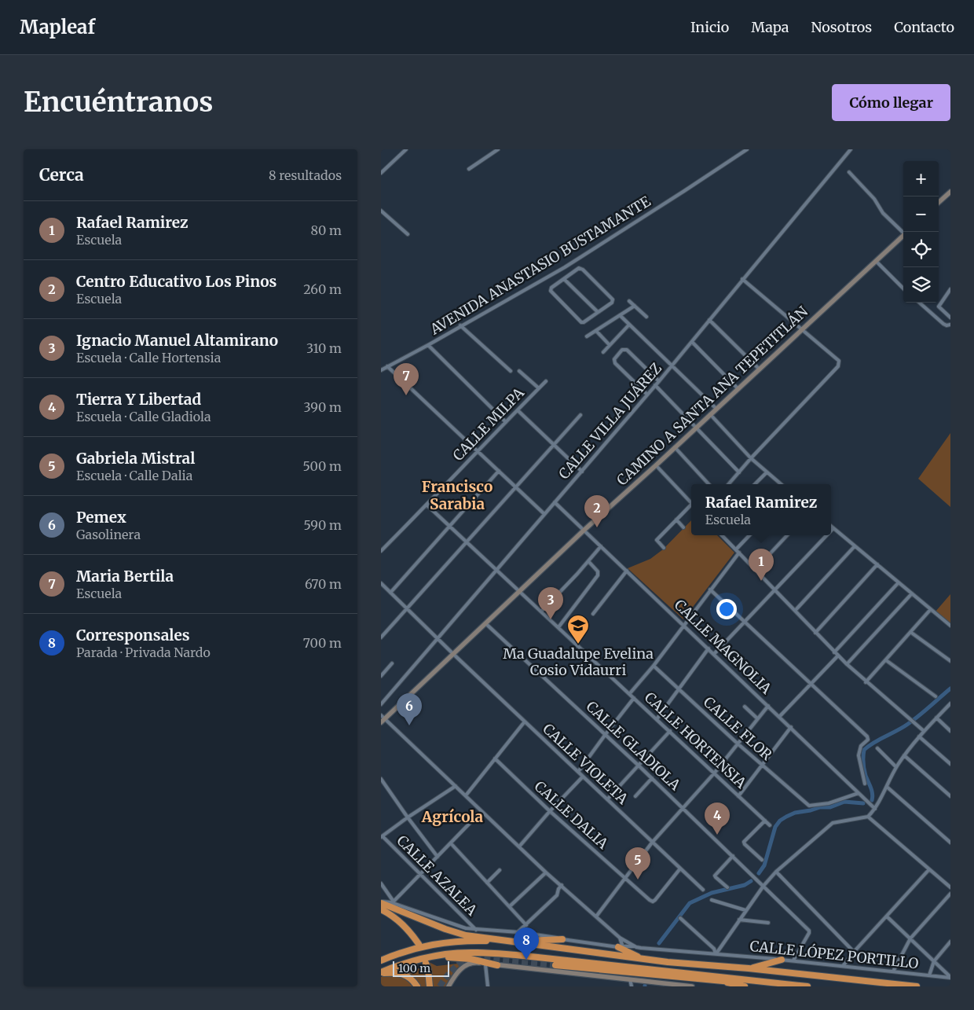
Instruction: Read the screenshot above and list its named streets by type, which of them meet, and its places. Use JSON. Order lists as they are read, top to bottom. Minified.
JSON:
{"streets":{"street":["AVENIDA ANASTASIO BUSTAMANTE","CAMINO A SANTA ANA TEPETITLÁN","CALLE VILLA JUÁREZ","CALLE MILPA","CALLE MAGNOLIA","CALLE FLOR","CALLE HORTENSIA","CALLE GLADIOLA","CALLE VIOLETA","CALLE DALIA","CALLE AZALEA","CALLE LÓPEZ PORTILLO"]},"crossings":[["CAMINO A SANTA ANA TEPETITLÁN","CALLE MAGNOLIA"],["CAMINO A SANTA ANA TEPETITLÁN","CALLE HORTENSIA"],["CAMINO A SANTA ANA TEPETITLÁN","CALLE GLADIOLA"],["CAMINO A SANTA ANA TEPETITLÁN","CALLE VIOLETA"],["CALLE VILLA JUÁREZ","CALLE MAGNOLIA"],["CALLE VILLA JUÁREZ","CALLE HORTENSIA"],["CALLE VILLA JUÁREZ","CALLE VIOLETA"],["CALLE MILPA","CALLE HORTENSIA"],["CALLE MAGNOLIA","CALLE FLOR"],["CALLE GLADIOLA","CALLE LÓPEZ PORTILLO"],["CALLE VIOLETA","CALLE DALIA"],["CALLE AZALEA","CALLE LÓPEZ PORTILLO"]],"districts":["Francisco Sarabia","Agrícola"],"places":{"school or university":["Ma Guadalupe Evelina Cosio Vidaurri"]},"scale_bar":"100 m","page":{"header":"Mapleaf","nav":["Inicio","Mapa","Nosotros","Contacto"],"buttons":"Cómo llegar","title":"Encuéntranos","heading":["Cerca","8 resultados"],"map_buttons":["+","−"],"list":[{"mark":"1","name":"Rafael Ramirez","note":"Escuela","value":"80 m"},{"mark":"2","name":"Centro Educativo Los Pinos","note":"Escuela","value":"260 m"},{"mark":"3","name":"Ignacio Manuel Altamirano","note":"Escuela · Calle Hortensia","value":"310 m"},{"mark":"4","name":"Tierra Y Libertad","note":"Escuela · Calle Gladiola","value":"390 m"},{"mark":"5","name":"Gabriela Mistral","note":"Escuela · Calle Dalia","value":"500 m"},{"mark":"6","name":"Pemex","note":"Gasolinera","value":"590 m"},{"mark":"7","name":"Maria Bertila","note":"Escuela","value":"670 m"},{"mark":"8","name":"Corresponsales","note":"Parada · Privada Nardo","value":"700 m"}],"pins":["7","2","1","3","6","4","5","8"],"popup":["Rafael Ramirez","Escuela"],"scale":"100 m"}}
